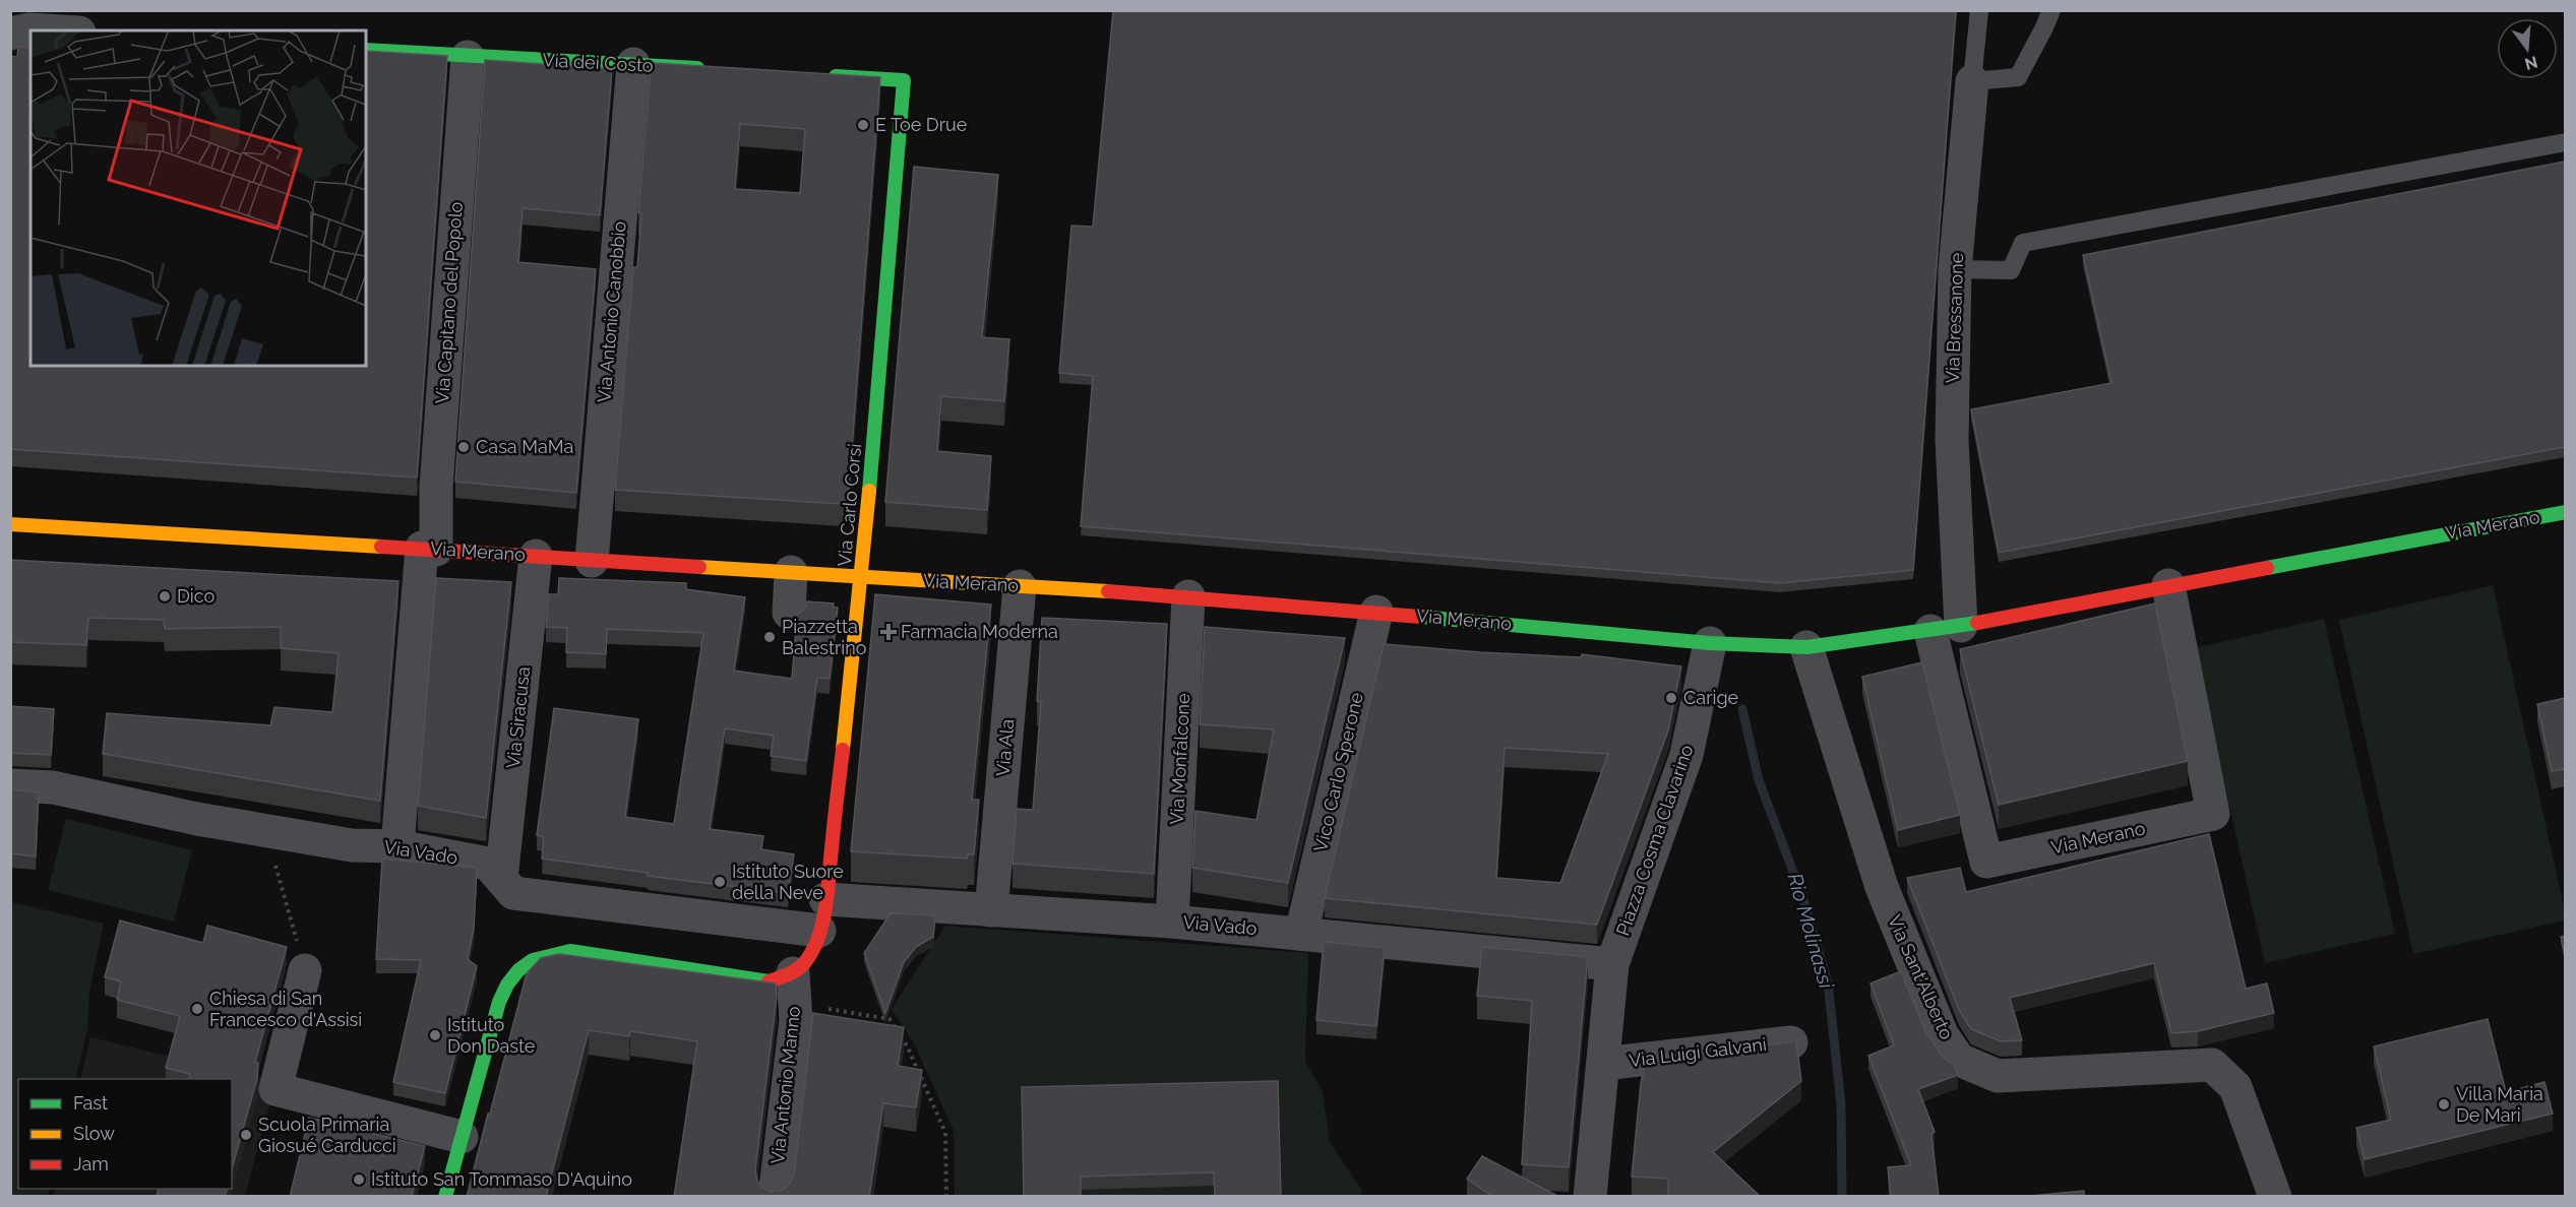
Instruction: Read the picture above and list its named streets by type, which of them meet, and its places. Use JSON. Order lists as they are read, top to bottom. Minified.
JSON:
{"streets":{"main road":["Via dei Costo","Via Carlo Corsi","Via Merano"],"street":["Via Capitano del Popolo","Via Antonio Canobbio","Via Bressanone","Via Siracusa","Via Ala","Via Monfalcone","Vico Carlo Sperone","Piazza Cosma Clavarino","Via Vado","Via Sant'Alberto","Via Luigi Galvani","Via Antonio Manno"]},"crossings":[["Via dei Costo","Via Capitano del Popolo"],["Via dei Costo","Via Antonio Canobbio"],["Via Capitano del Popolo","Via Merano"],["Via Capitano del Popolo","Via Vado"],["Via Antonio Canobbio","Via Merano"],["Via Bressanone","Via Merano"],["Via Carlo Corsi","Via Merano"],["Via Carlo Corsi","Via Vado"],["Via Carlo Corsi","Via Antonio Manno"],["Via Merano","Via Siracusa"],["Via Merano","Via Ala"],["Via Merano","Via Monfalcone"],["Via Merano","Vico Carlo Sperone"],["Via Merano","Piazza Cosma Clavarino"],["Via Merano","Via Sant'Alberto"],["Via Siracusa","Via Vado"],["Via Ala","Via Vado"],["Via Monfalcone","Via Vado"],["Vico Carlo Sperone","Via Vado"],["Piazza Cosma Clavarino","Via Vado"],["Piazza Cosma Clavarino","Via Luigi Galvani"],["Via Vado","Via Luigi Galvani"]],"water":["Rio Molinassi"],"places":{"other":["E Toe Drue","Casa MaMa","Dico","Piazzetta Balestrino","Carige","Istituto Suore della Neve","Chiesa di San Francesco d'Assisi","Istituto Don Daste","Villa Maria De Mari","Scuola Primaria Giosué Carducci","Istituto San Tommaso D'Aquino"],"health":["Farmacia Moderna"]},"legend":["Fast","Slow","Jam"],"north":"bottom"}
